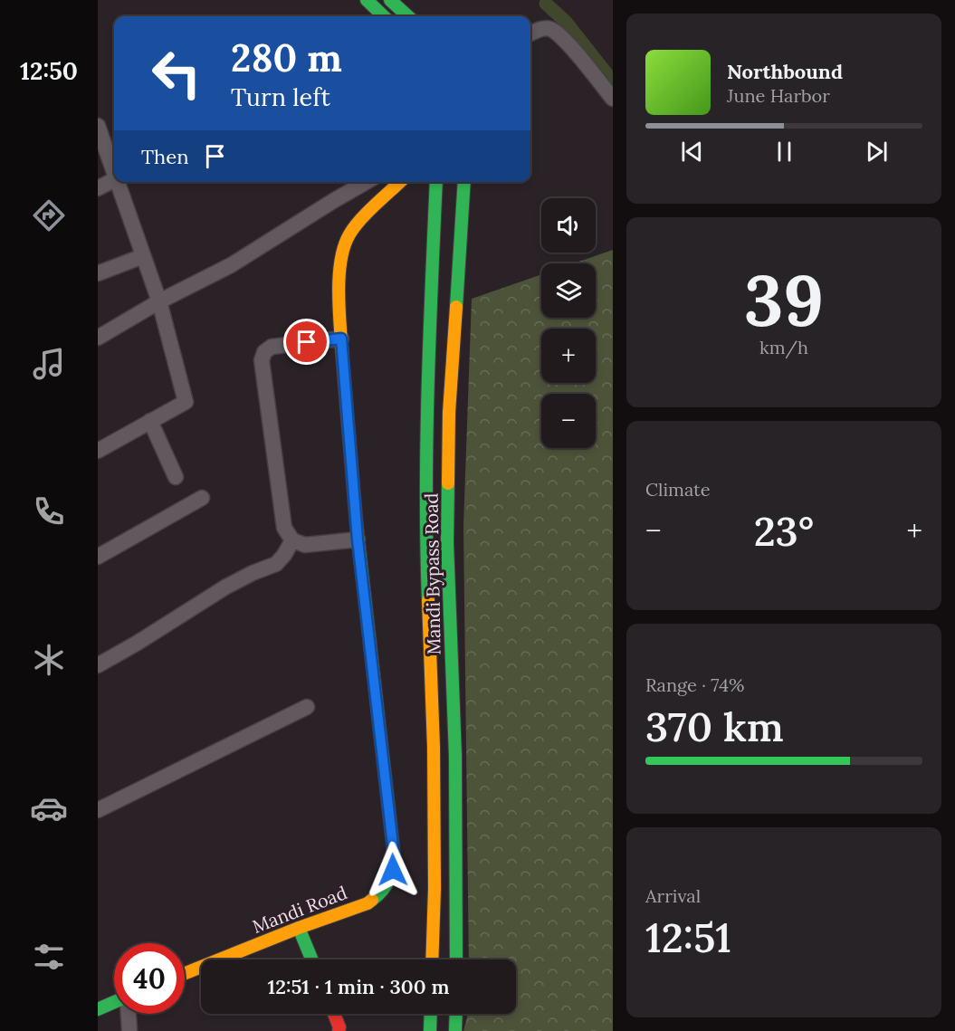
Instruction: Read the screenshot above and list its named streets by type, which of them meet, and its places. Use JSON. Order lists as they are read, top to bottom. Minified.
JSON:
{"streets":{"main road":["Mandi Bypass Road","Mandi Road"]},"page":{"tabs":"12:50","turn":["280 m","Turn left"],"song":["Northbound","June Harbor"],"then":"Then","map_buttons":["+","−"],"tile":[["39","km/h"],"Climate",["Range · 74%","370 km"],["Arrival","12:51"]],"heat":["−","23°","+"],"limit":"40","trip":"12:51 · 1 min · 300 m"}}
